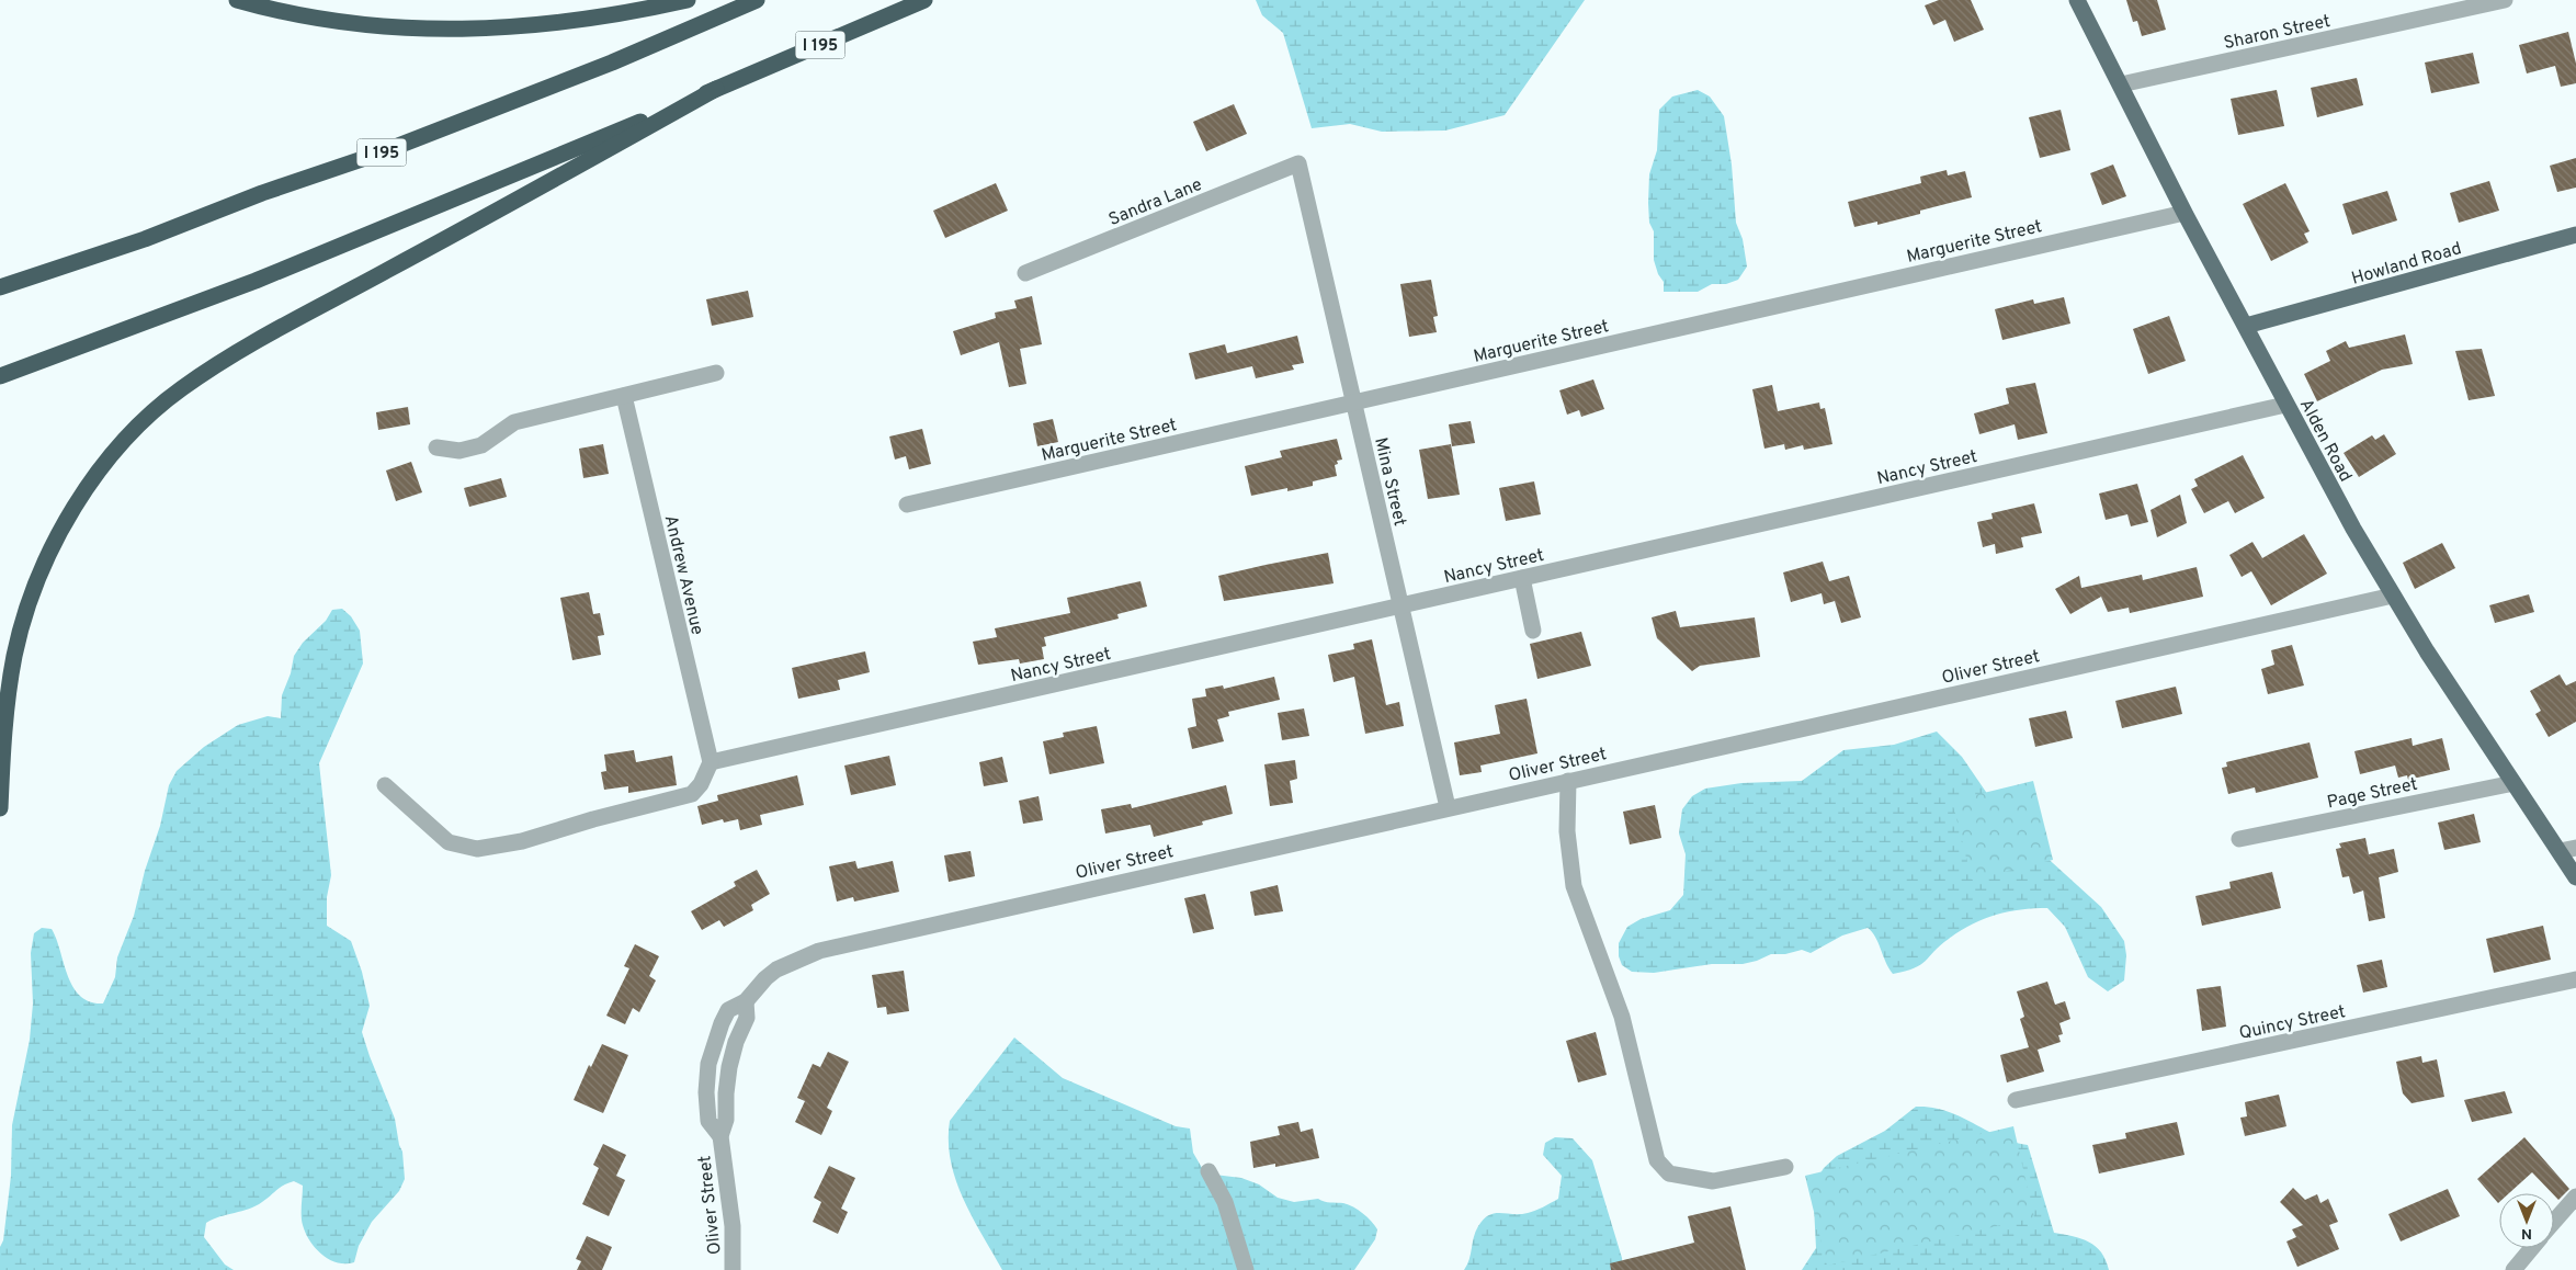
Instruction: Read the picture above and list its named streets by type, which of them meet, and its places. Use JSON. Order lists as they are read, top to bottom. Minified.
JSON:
{"streets":{"highway":["I 195"],"main road":["Howland Road","Alden Road"],"street":["Sharon Street","Sandra Lane","Marguerite Street","Nancy Street","Mina Street","Andrew Avenue","Oliver Street","Page Street","Quincy Street"]},"crossings":[["Sharon Street","Alden Road"],["Sandra Lane","Mina Street"],["Marguerite Street","Alden Road"],["Marguerite Street","Mina Street"],["Howland Road","Alden Road"],["Alden Road","Nancy Street"],["Alden Road","Oliver Street"],["Alden Road","Page Street"],["Nancy Street","Mina Street"],["Nancy Street","Andrew Avenue"],["Mina Street","Oliver Street"]],"north":"bottom"}
